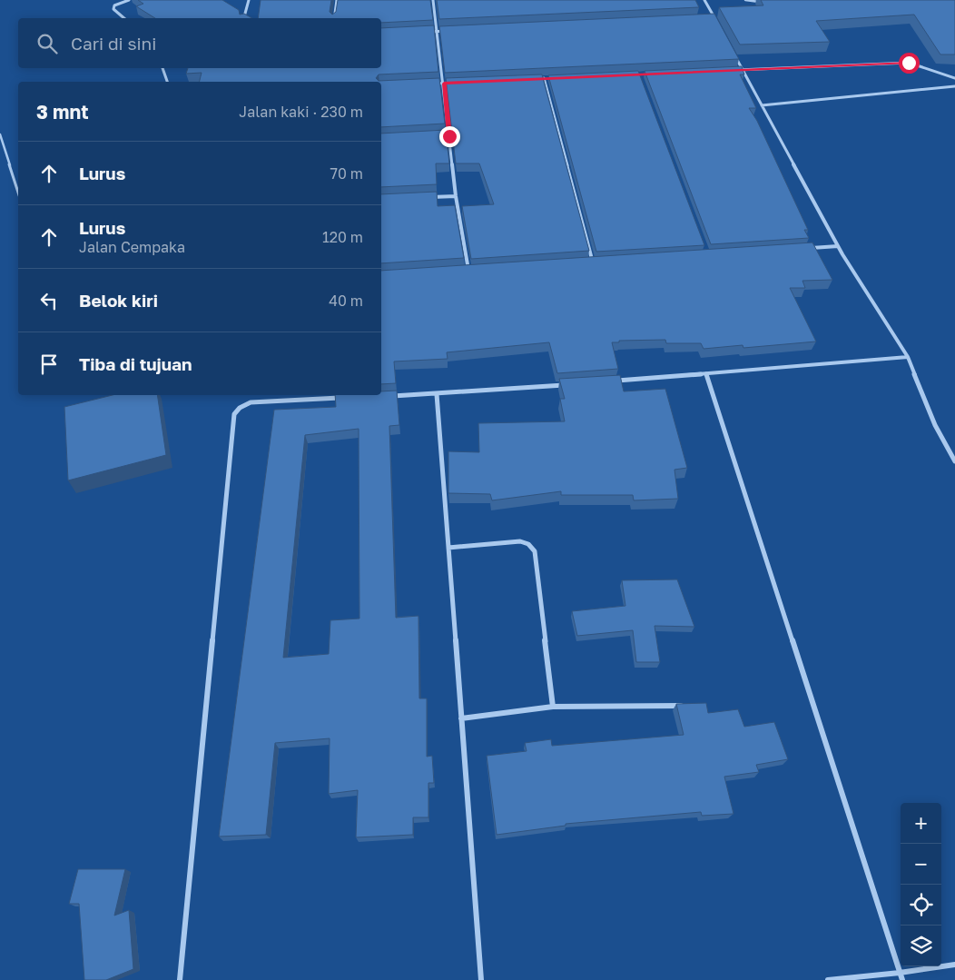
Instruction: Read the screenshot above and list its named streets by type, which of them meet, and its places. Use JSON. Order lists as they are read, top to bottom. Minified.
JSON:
{"page":{"search":"Cari di sini","heading":["3 mnt","Jalan kaki · 230 m"],"list":[["Lurus","70 m"],["Lurus","Jalan Cempaka","120 m"],["Belok kiri","40 m"],"Tiba di tujuan"],"map_buttons":["+","−"]}}
